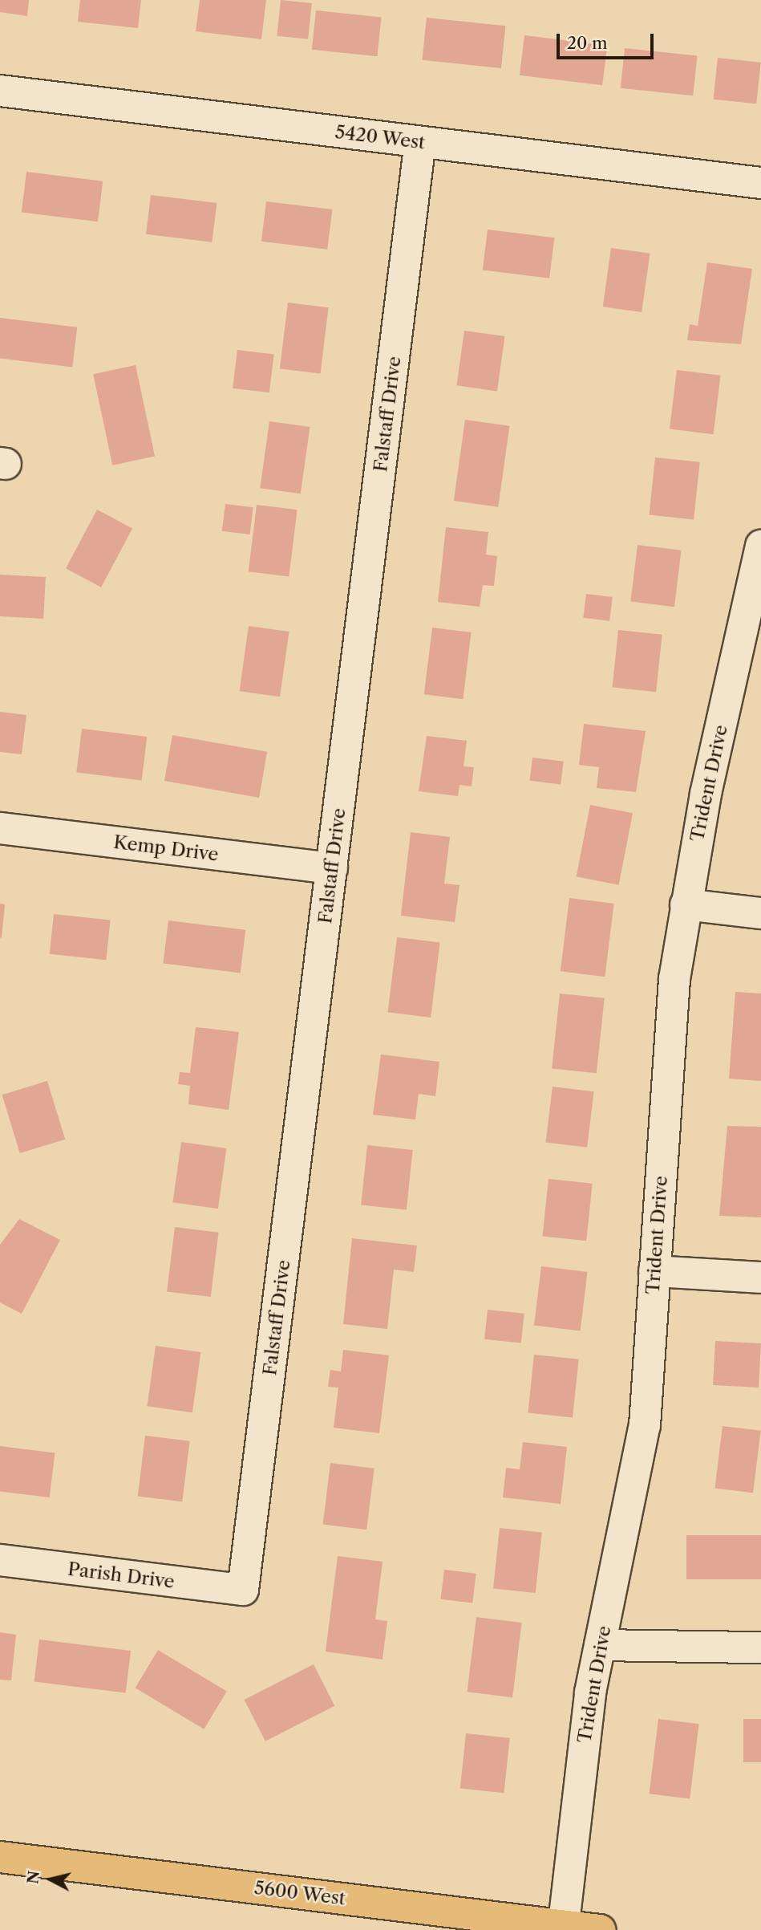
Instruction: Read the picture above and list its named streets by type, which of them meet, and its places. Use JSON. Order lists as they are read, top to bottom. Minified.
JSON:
{"streets":{"main road":["5600 West"],"street":["5420 West","Falstaff Drive","Trident Drive","Kemp Drive","Parish Drive"]},"crossings":[["5420 West","Falstaff Drive"],["Falstaff Drive","Kemp Drive"],["Falstaff Drive","Parish Drive"],["Trident Drive","5600 West"]],"scale_bar":"20 m","north":"left"}
